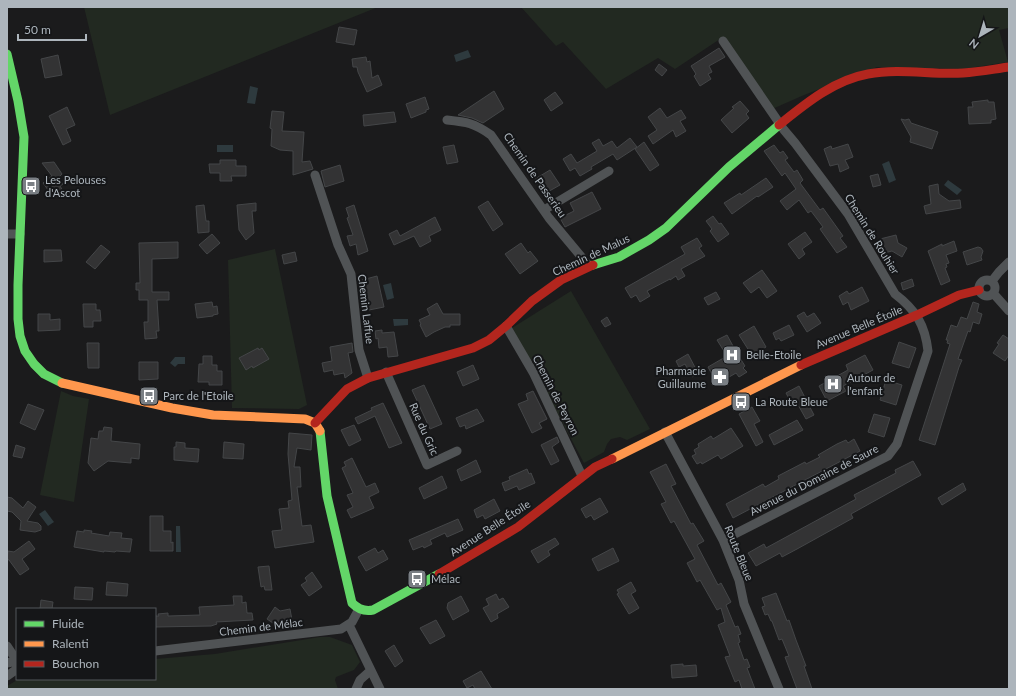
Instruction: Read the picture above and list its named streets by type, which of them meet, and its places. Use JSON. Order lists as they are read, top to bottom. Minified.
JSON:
{"streets":{"street":["Chemin de Passerieu","Chemin de Rouhier","Chemin de Malus","Chemin Laffue","Avenue Belle Étoile","Chemin de Peyron","Rue du Gric","Avenue du Domaine de Saure","Route Bleue","Chemin de Mélac"]},"crossings":[["Chemin de Passerieu","Chemin de Malus"],["Chemin de Rouhier","Chemin de Malus"],["Chemin de Rouhier","Avenue Belle Étoile"],["Chemin de Rouhier","Avenue du Domaine de Saure"],["Chemin de Malus","Chemin Laffue"],["Chemin de Malus","Chemin de Peyron"],["Chemin de Malus","Rue du Gric"],["Avenue Belle Étoile","Chemin de Peyron"],["Avenue Belle Étoile","Avenue du Domaine de Saure"],["Avenue Belle Étoile","Route Bleue"],["Avenue du Domaine de Saure","Route Bleue"]],"places":{"bus stop":["Les Pelouses d'Ascot","Parc de l'Etoile","La Route Bleue","Mélac"],"hospital":["Belle-Etoile","Autour de l'enfant"],"pharmacy":["Pharmacie Guillaume"]},"legend":["Fluide","Ralenti","Bouchon"],"scale_bar":"50 m","north":"bottom left"}
